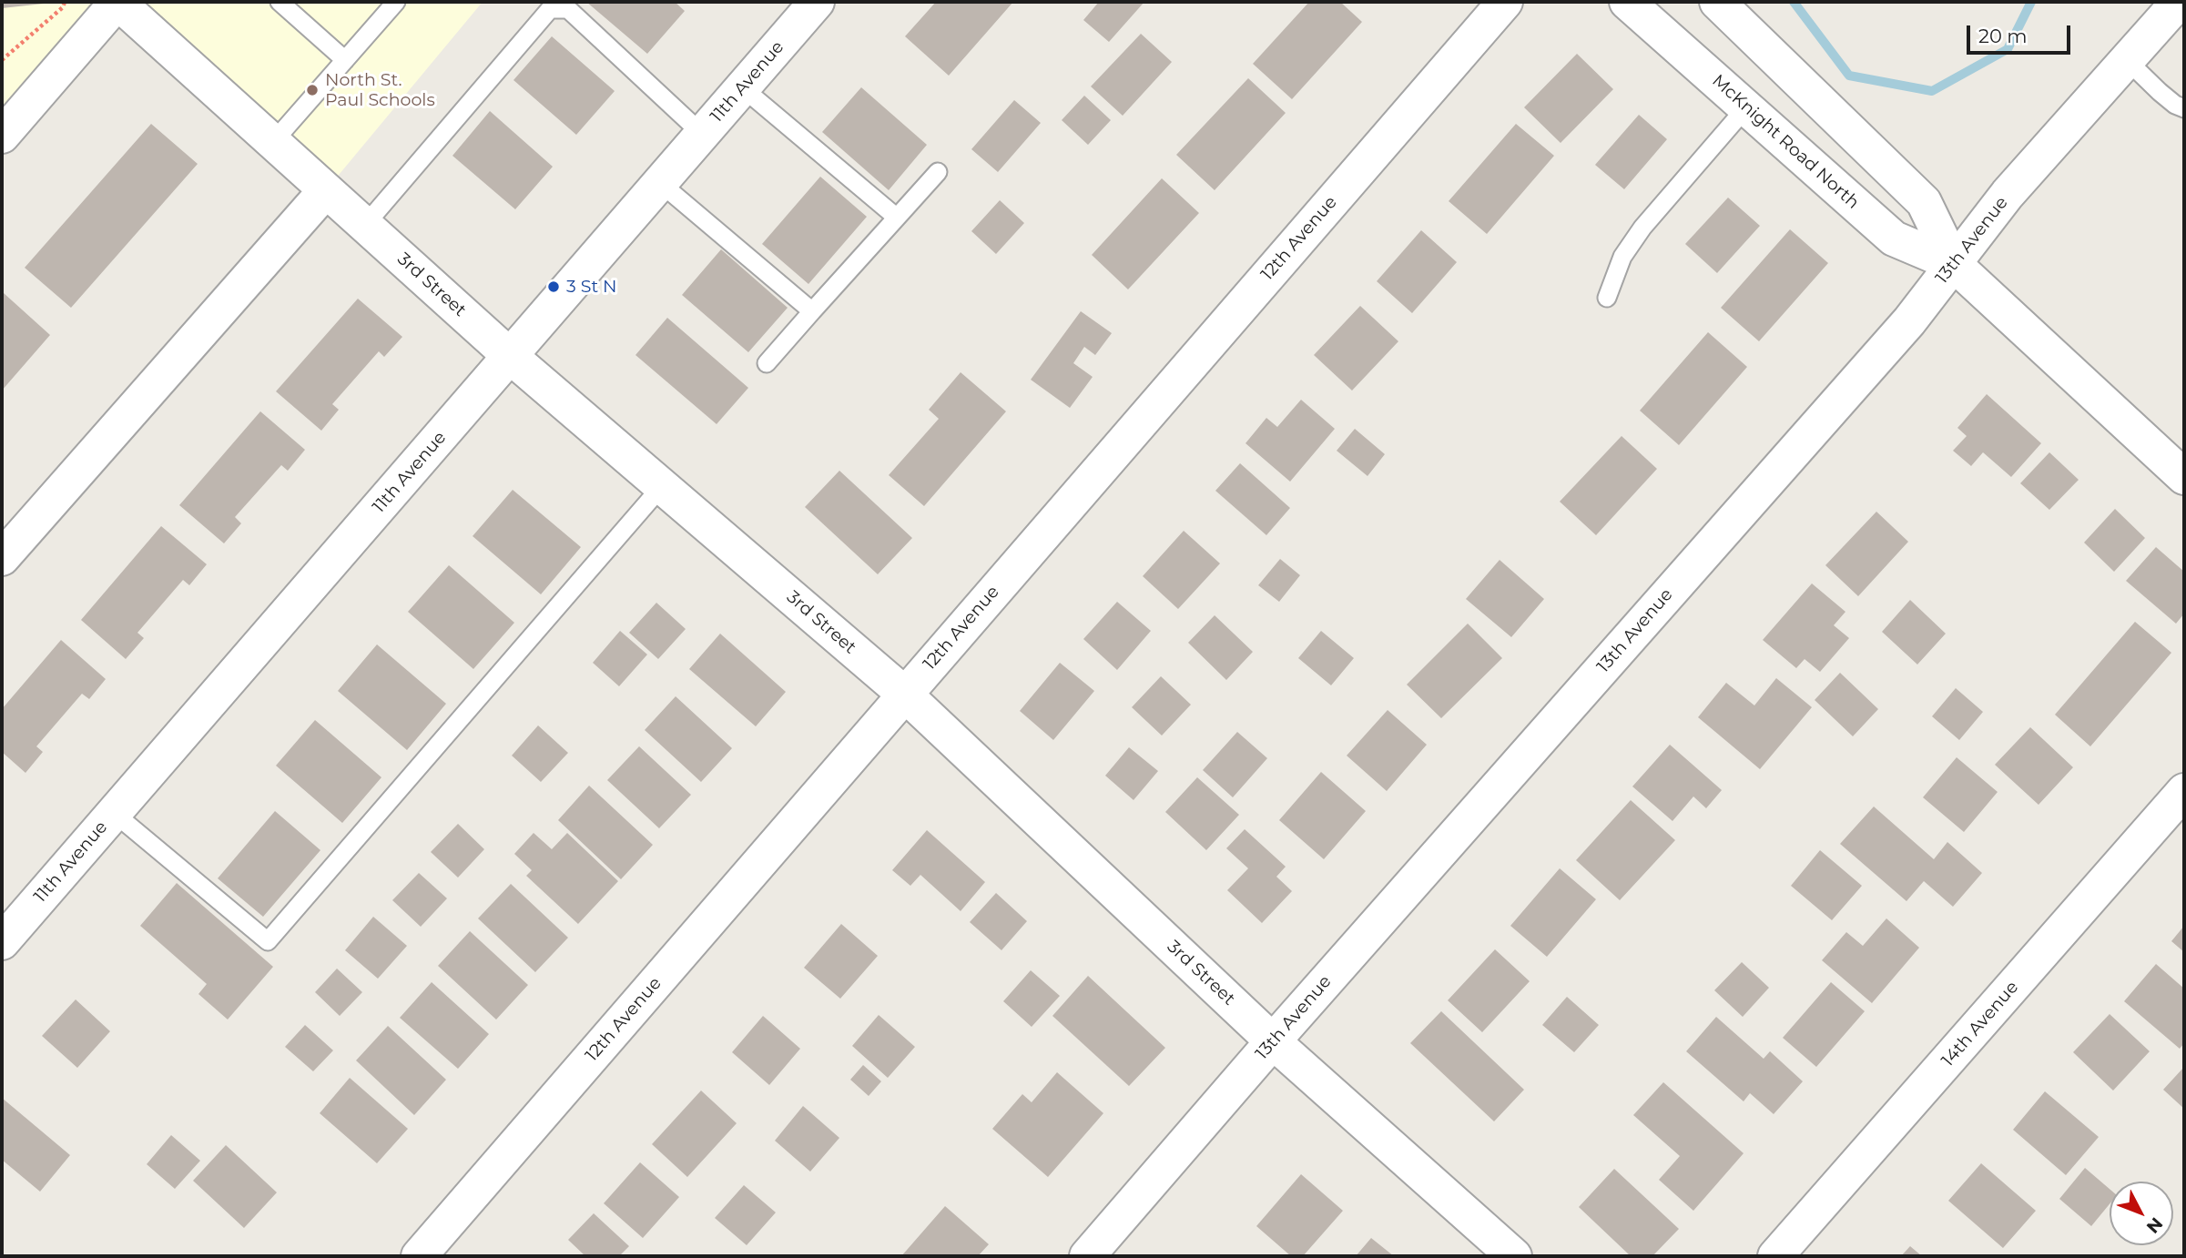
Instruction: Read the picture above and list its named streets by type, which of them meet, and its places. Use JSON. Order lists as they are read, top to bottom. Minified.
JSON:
{"streets":{"street":["11th Avenue","McKnight Road North","12th Avenue","13th Avenue","3rd Street","14th Avenue"]},"crossings":[["11th Avenue","3rd Street"],["McKnight Road North","13th Avenue"],["12th Avenue","3rd Street"],["13th Avenue","3rd Street"]],"places":["North St. Paul Schools","3 St N"],"scale_bar":"20 m","north":"bottom right"}
